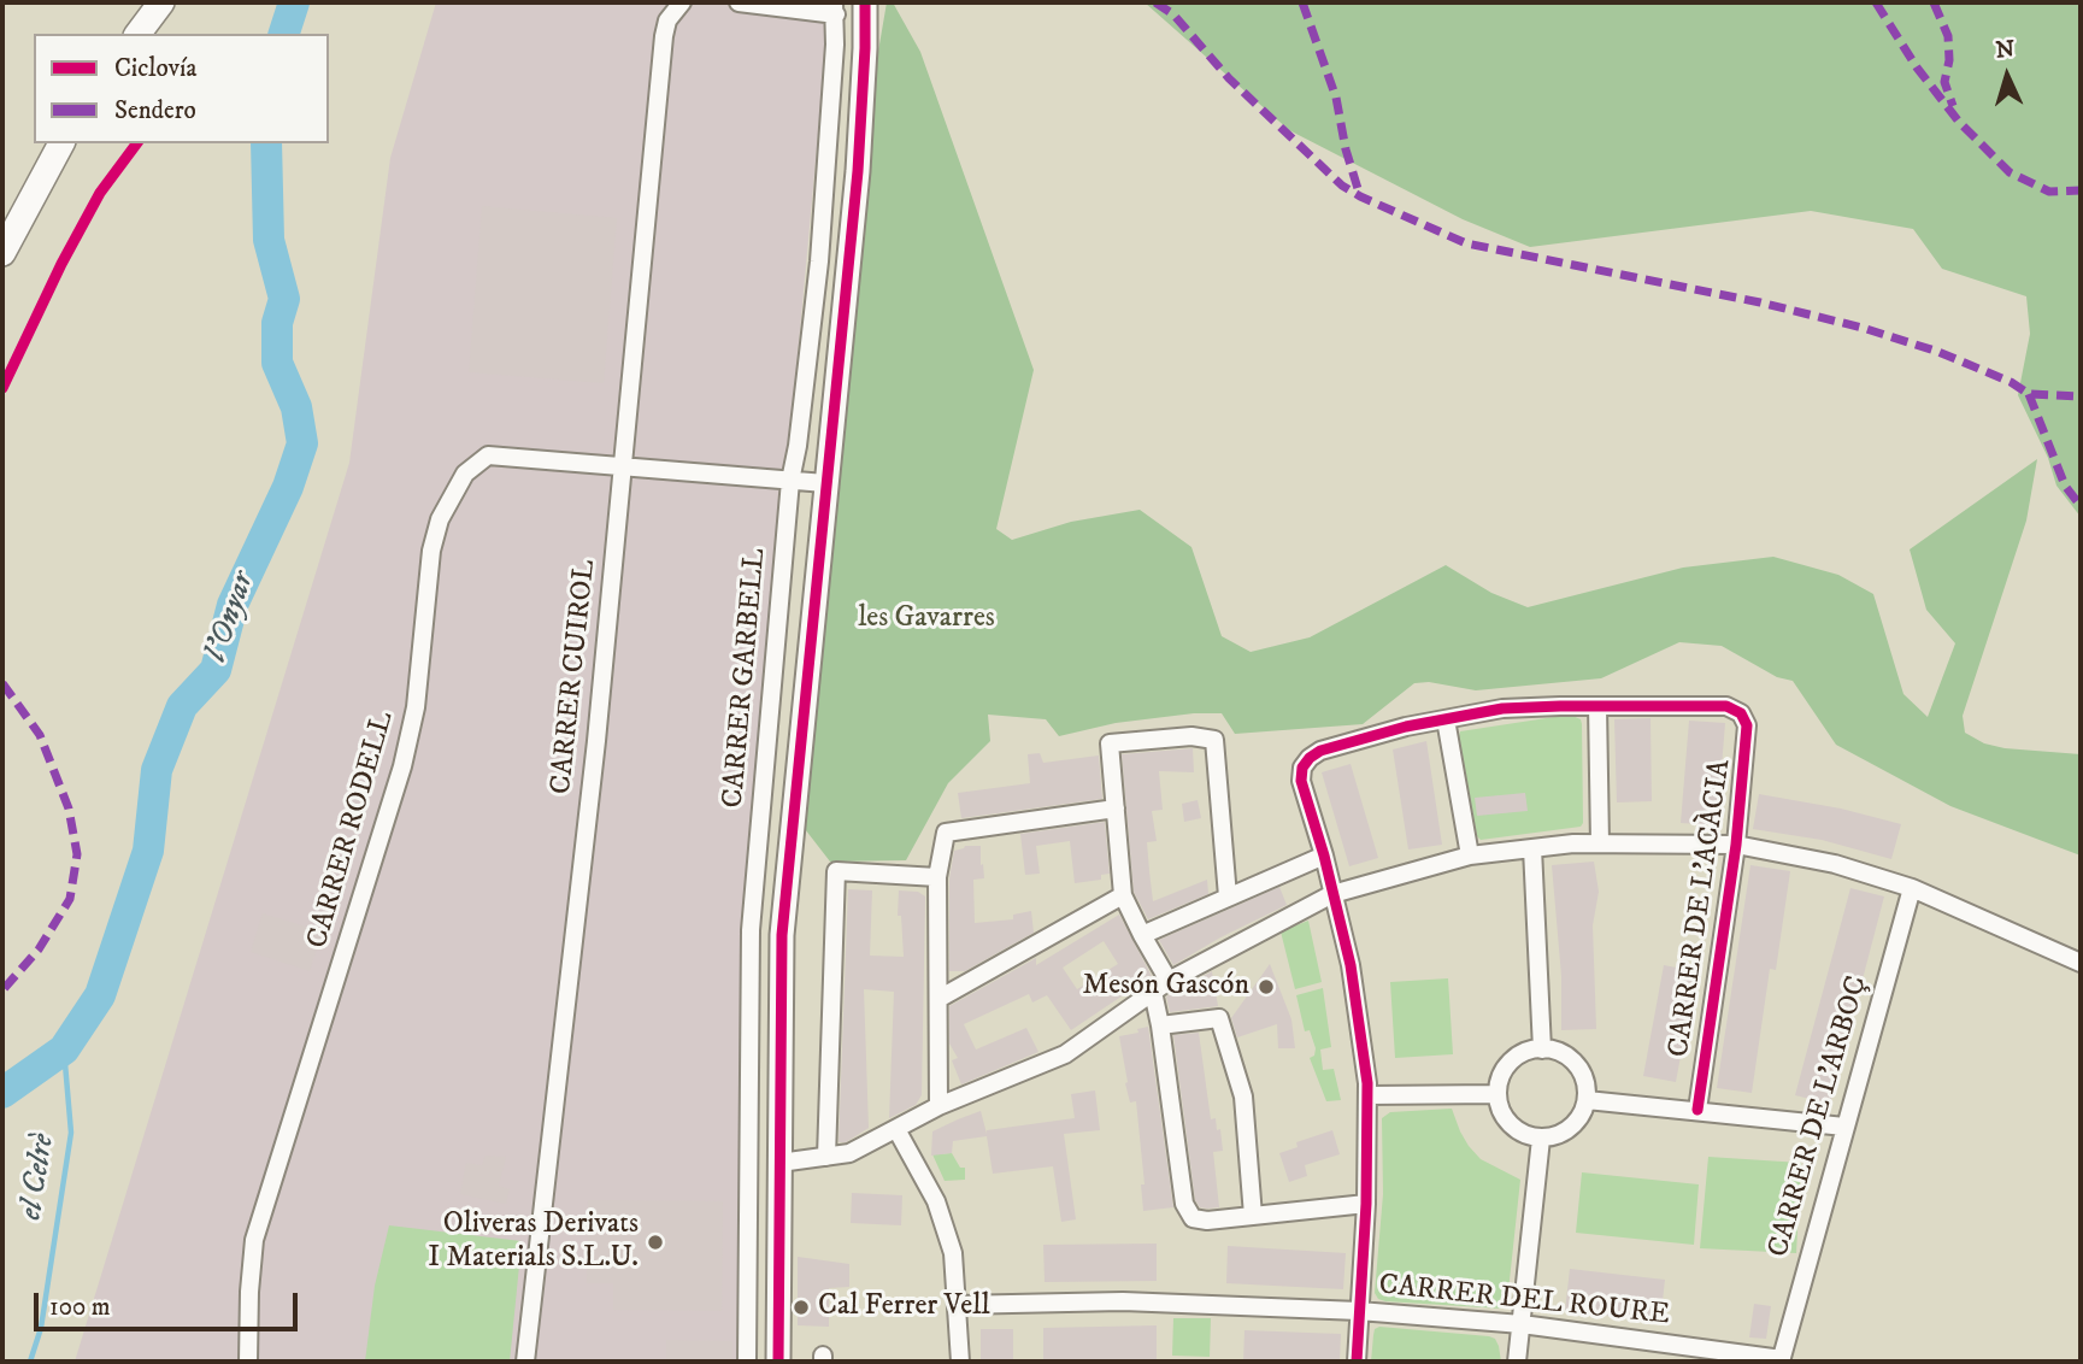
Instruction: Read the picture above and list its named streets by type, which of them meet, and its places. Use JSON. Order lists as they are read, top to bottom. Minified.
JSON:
{"streets":{"street":["CARRER CUIROL","CARRER GARBELL","CARRER RODELL","CARRER DE L'ACÀCIA","CARRER DE L'ARBOÇ","CARRER DEL ROURE"]},"crossings":[["CARRER CUIROL","CARRER RODELL"],["CARRER GARBELL","CARRER RODELL"],["CARRER DE L'ARBOÇ","CARRER DEL ROURE"]],"water":["l'Onyar","el Celrè"],"parks":["les Gavarres"],"places":["Mesón Gascón","Oliveras Derivats I Materials S.L.U.","Cal Ferrer Vell"],"legend":["Ciclovía","Sendero"],"scale_bar":"100 m","north":"top"}
